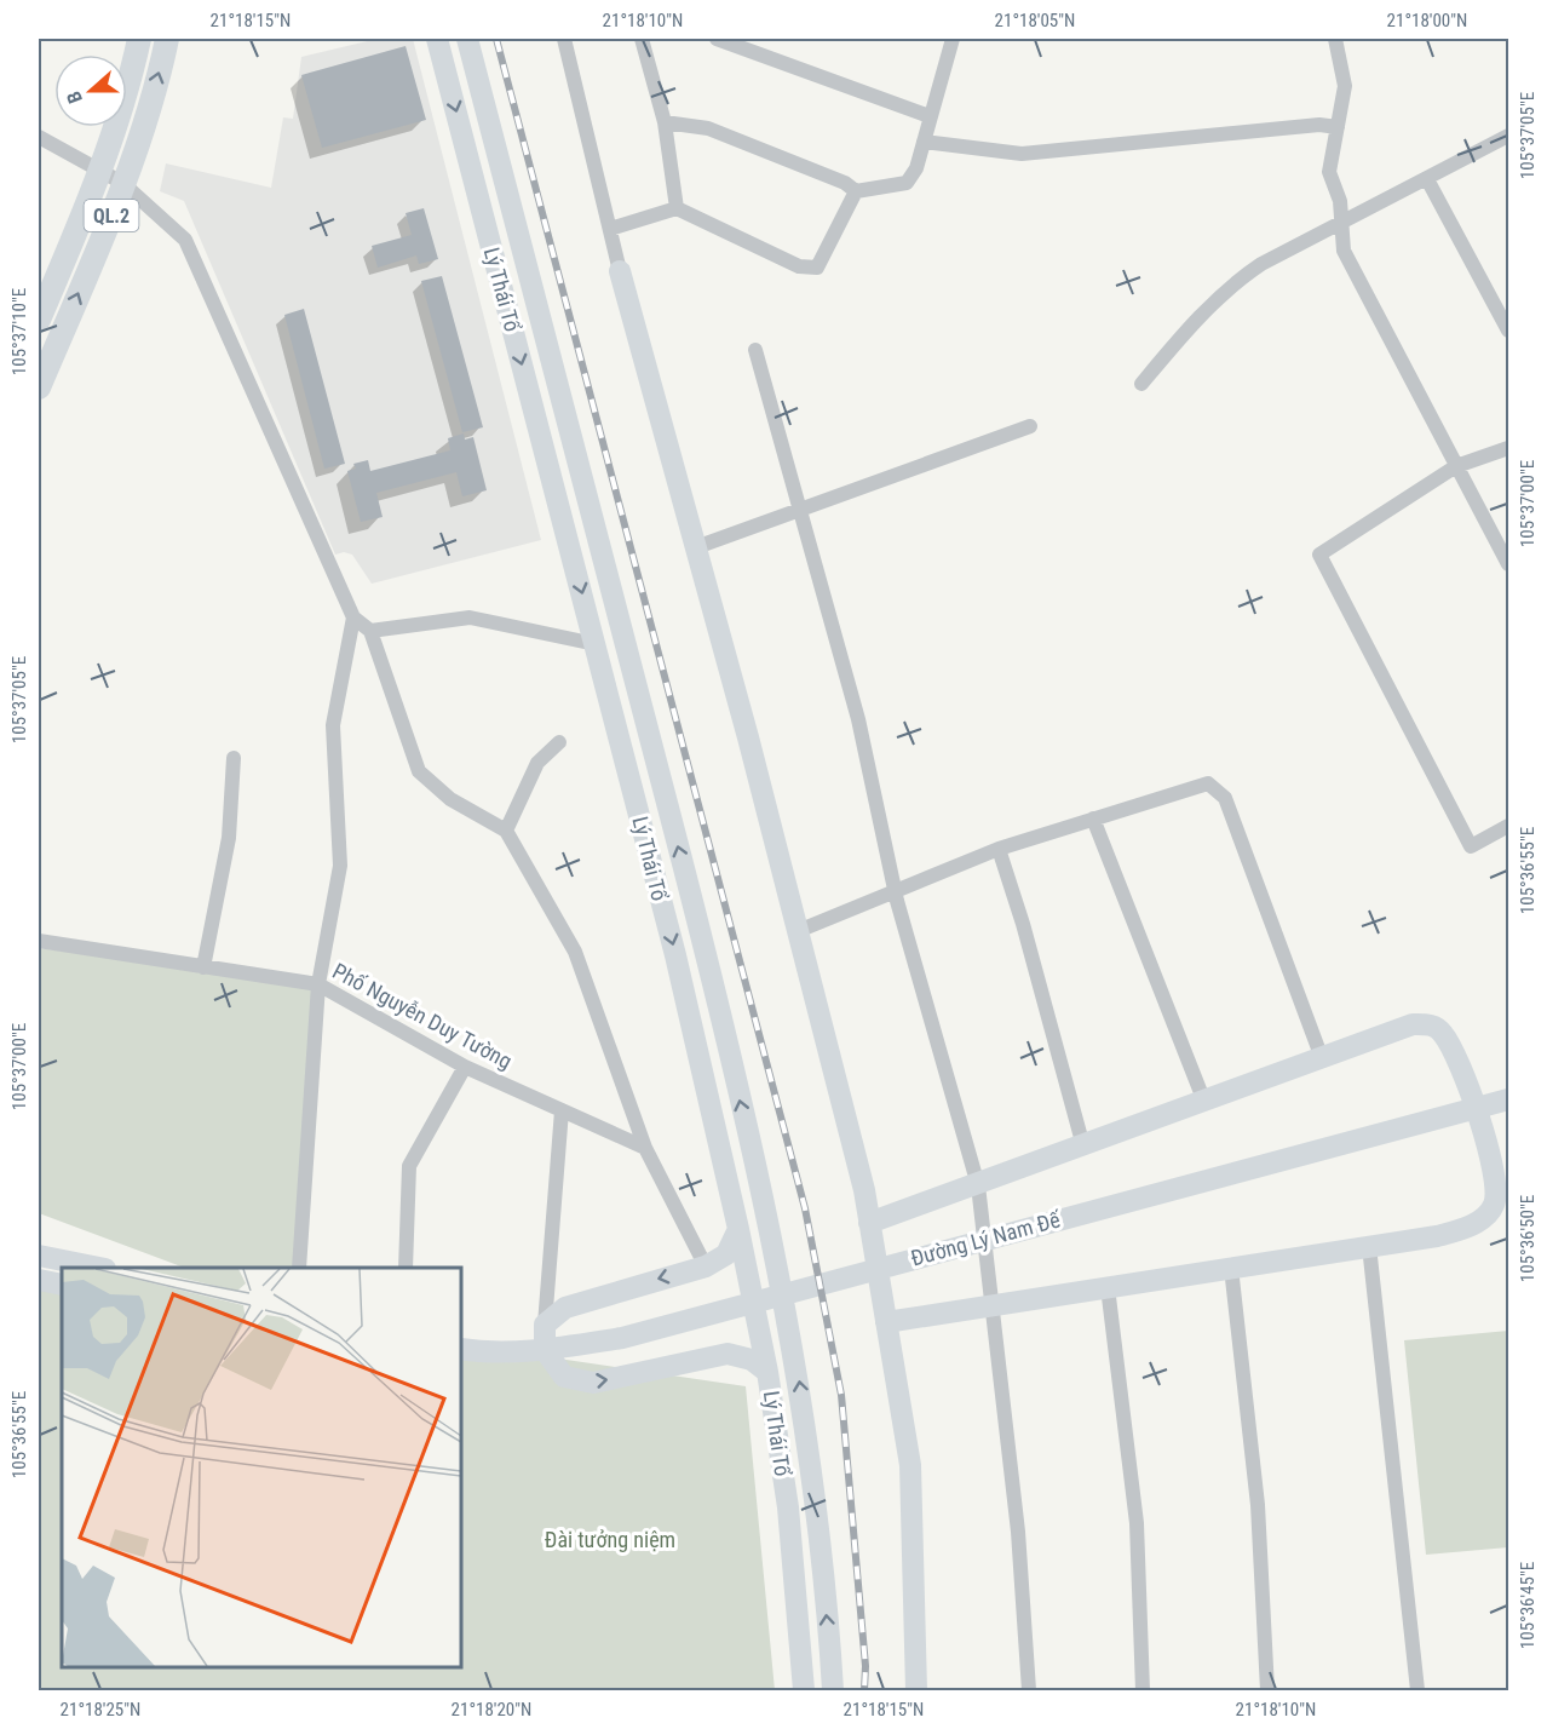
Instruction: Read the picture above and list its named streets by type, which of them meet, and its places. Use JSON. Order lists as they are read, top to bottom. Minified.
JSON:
{"streets":{"main road":["QL.2"],"street":["Lý Thái Tổ","Phố Nguyễn Duy Tường","Đường Lý Nam Đế"]},"parks":["Đài tưởng niệm"],"north":"left","coordinates":["21°18'15\"N","21°18'10\"N","21°18'05\"N","21°18'00\"N","105°37'05\"E","105°37'10\"E","105°37'00\"E","105°36'55\"E","105°36'50\"E","105°36'45\"E","21°18'25\"N","21°18'20\"N"]}
